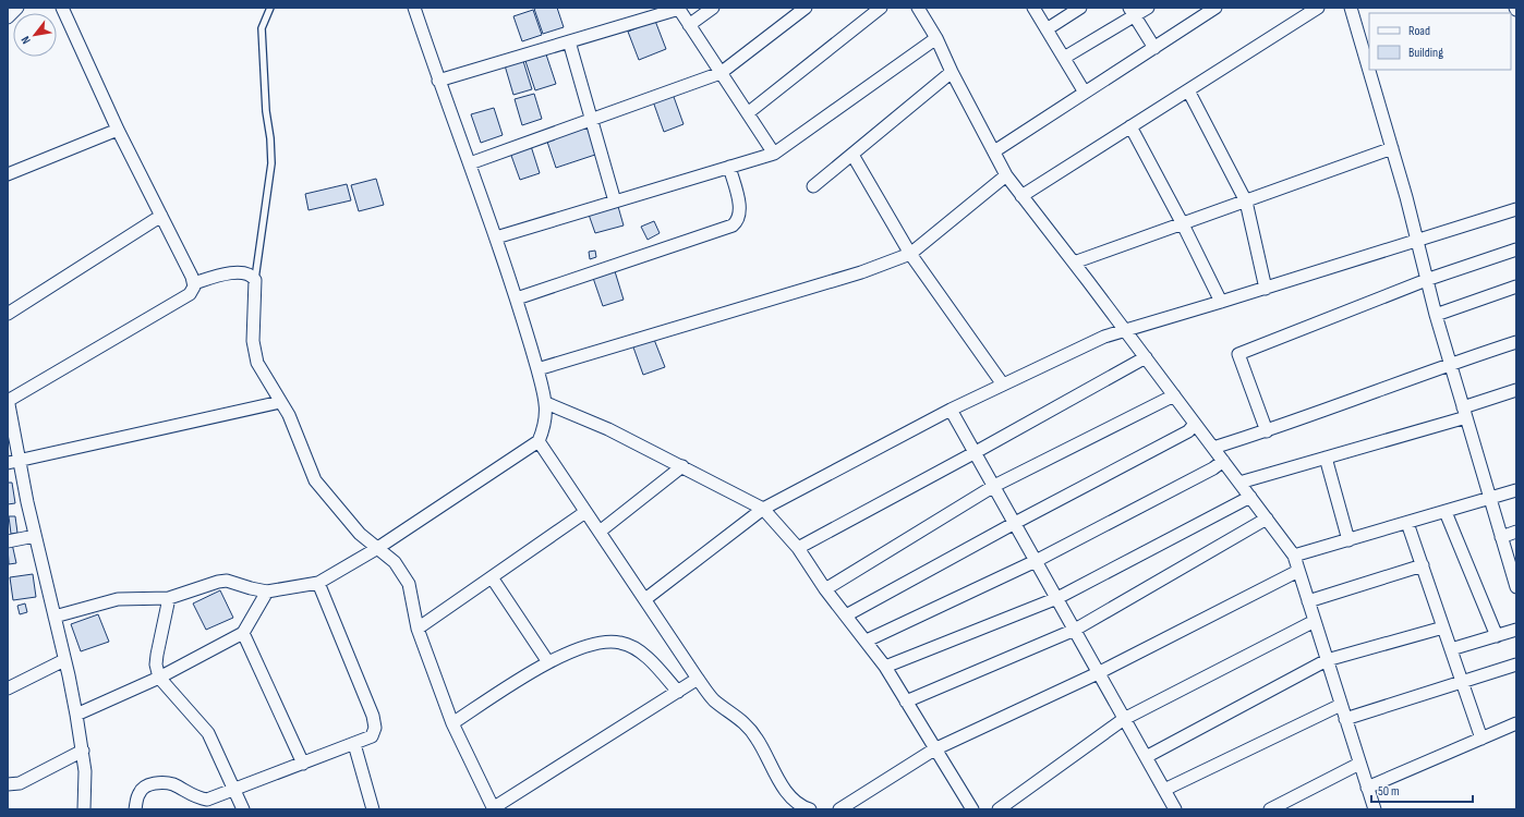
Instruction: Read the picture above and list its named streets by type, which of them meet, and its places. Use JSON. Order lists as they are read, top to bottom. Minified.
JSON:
{"legend":["Road","Building"],"scale_bar":"50 m","north":"bottom left"}
